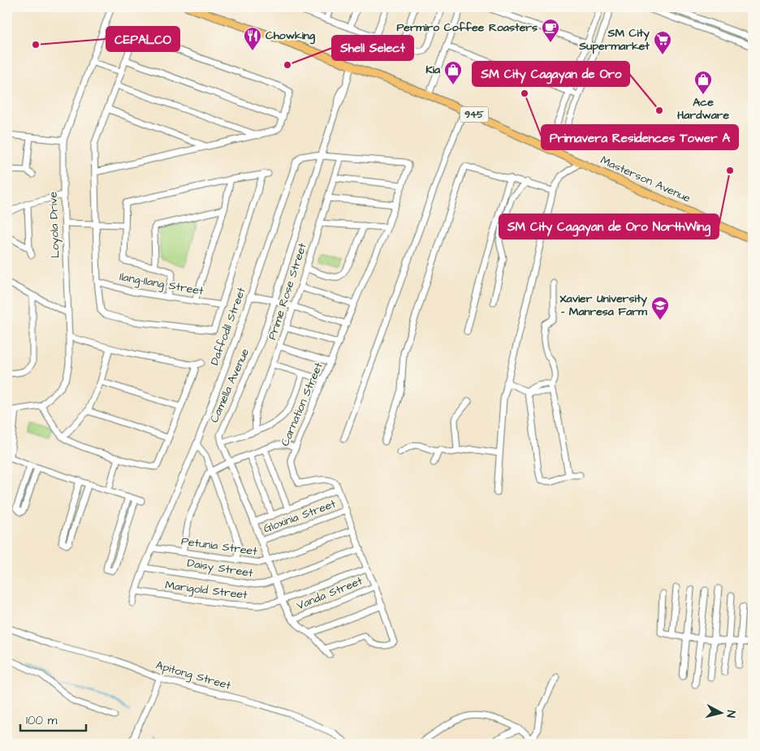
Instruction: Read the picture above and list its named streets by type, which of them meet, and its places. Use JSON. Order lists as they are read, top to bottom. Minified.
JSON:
{"streets":{"main road":["945","Masterson Avenue"],"street":["Loyola Drive","Ilang-Ilang Street","Prime Rose Street","Daffodil Street","Camella Avenue","Carnation Street","Gloxinia Street","Petunia Street","Daisy Street","Marigold Street","Vanda Street","Apitong Street"]},"crossings":[["Masterson Avenue","Camella Avenue"],["Prime Rose Street","Daffodil Street"],["Daffodil Street","Camella Avenue"],["Daffodil Street","Carnation Street"],["Daffodil Street","Petunia Street"],["Daffodil Street","Daisy Street"],["Daffodil Street","Marigold Street"]],"places":{"cafe":["Permiro Coffee Roasters"],"other":["CEPALCO","Shell Select","Primavera Residences Tower A","SM City Cagayan de Oro","SM City Cagayan de Oro NorthWing"],"restaurant":["Chowking"],"supermarket":["SM City Supermarket"],"shop":["Kia","Ace Hardware"],"school or university":["Xavier University - Manresa Farm"]},"scale_bar":"100 m","north":"right"}
